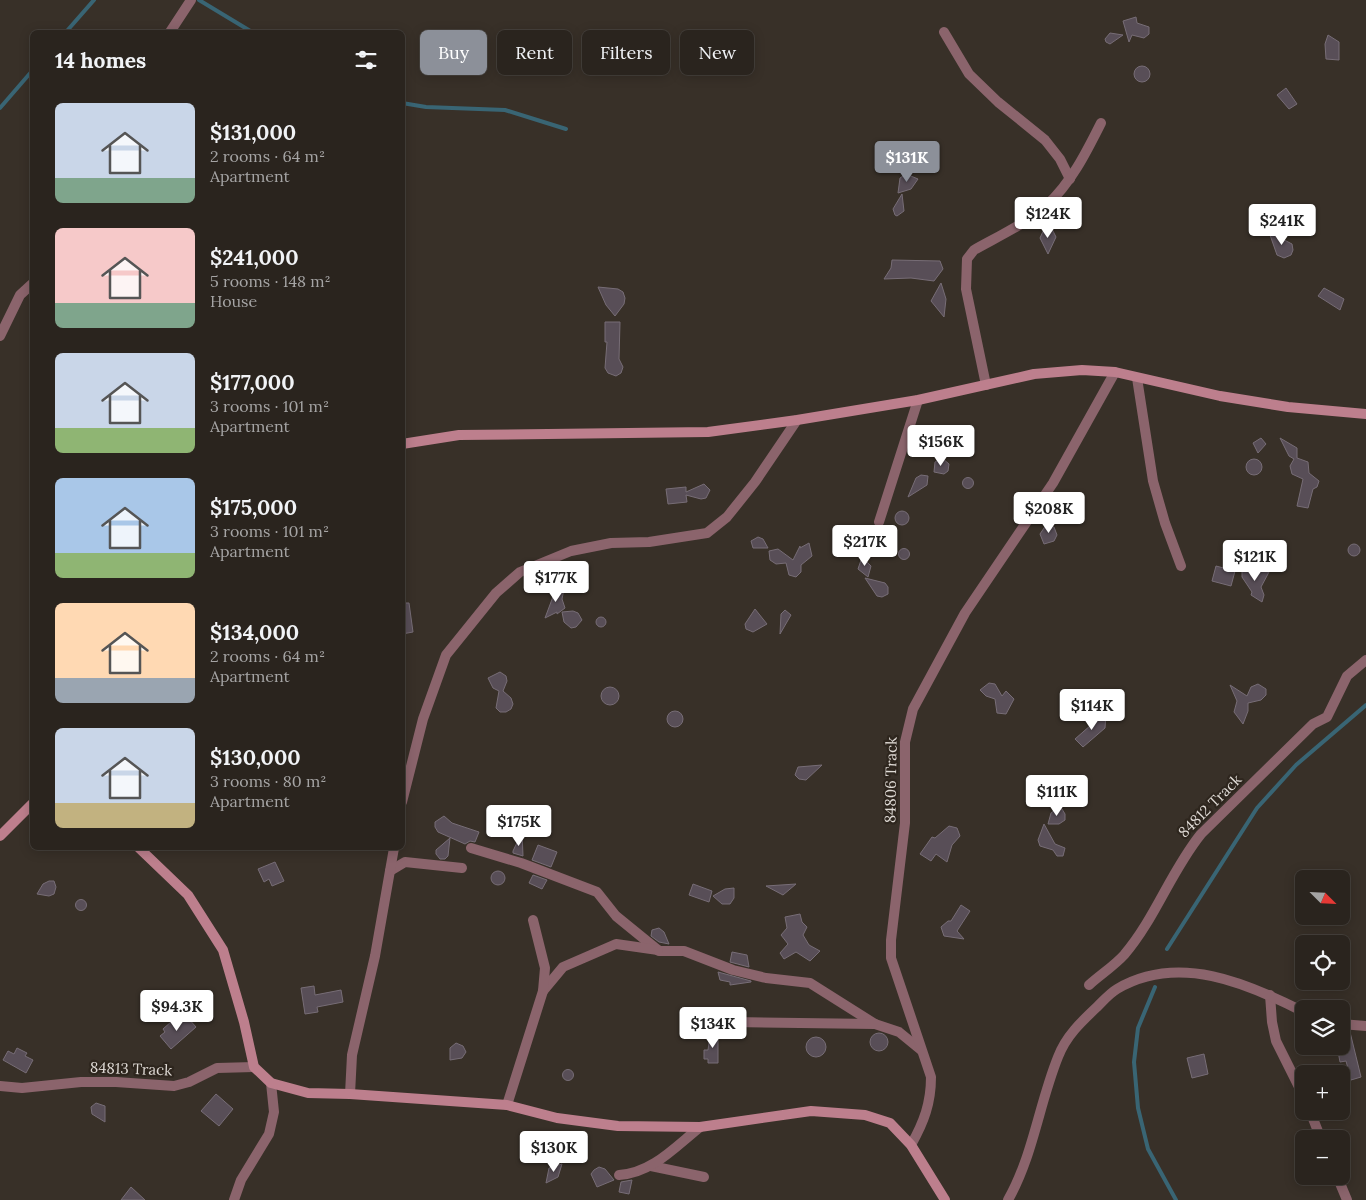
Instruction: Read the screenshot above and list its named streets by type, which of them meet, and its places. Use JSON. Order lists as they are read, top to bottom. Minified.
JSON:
{"streets":{"street":["84806 Track","84812 Track","84813 Track"]},"north":"bottom right","page":{"chip":["Buy","Rent","Filters","New"],"heading":"14 homes","list":[{"name":"$131,000","note":"2 rooms · 64 m² · Apartment"},{"name":"$241,000","note":"5 rooms · 148 m² · House"},{"name":"$177,000","note":"3 rooms · 101 m² · Apartment"},{"name":"$175,000","note":"3 rooms · 101 m² · Apartment"},{"name":"$134,000","note":"2 rooms · 64 m² · Apartment"},{"name":"$130,000","note":"3 rooms · 80 m² · Apartment"}],"price":["$131K","$124K","$241K","$156K","$208K","$217K","$121K","$177K","$114K","$111K","$175K","$94.3K","$134K","$130K"],"map_buttons":["+","−"]}}
